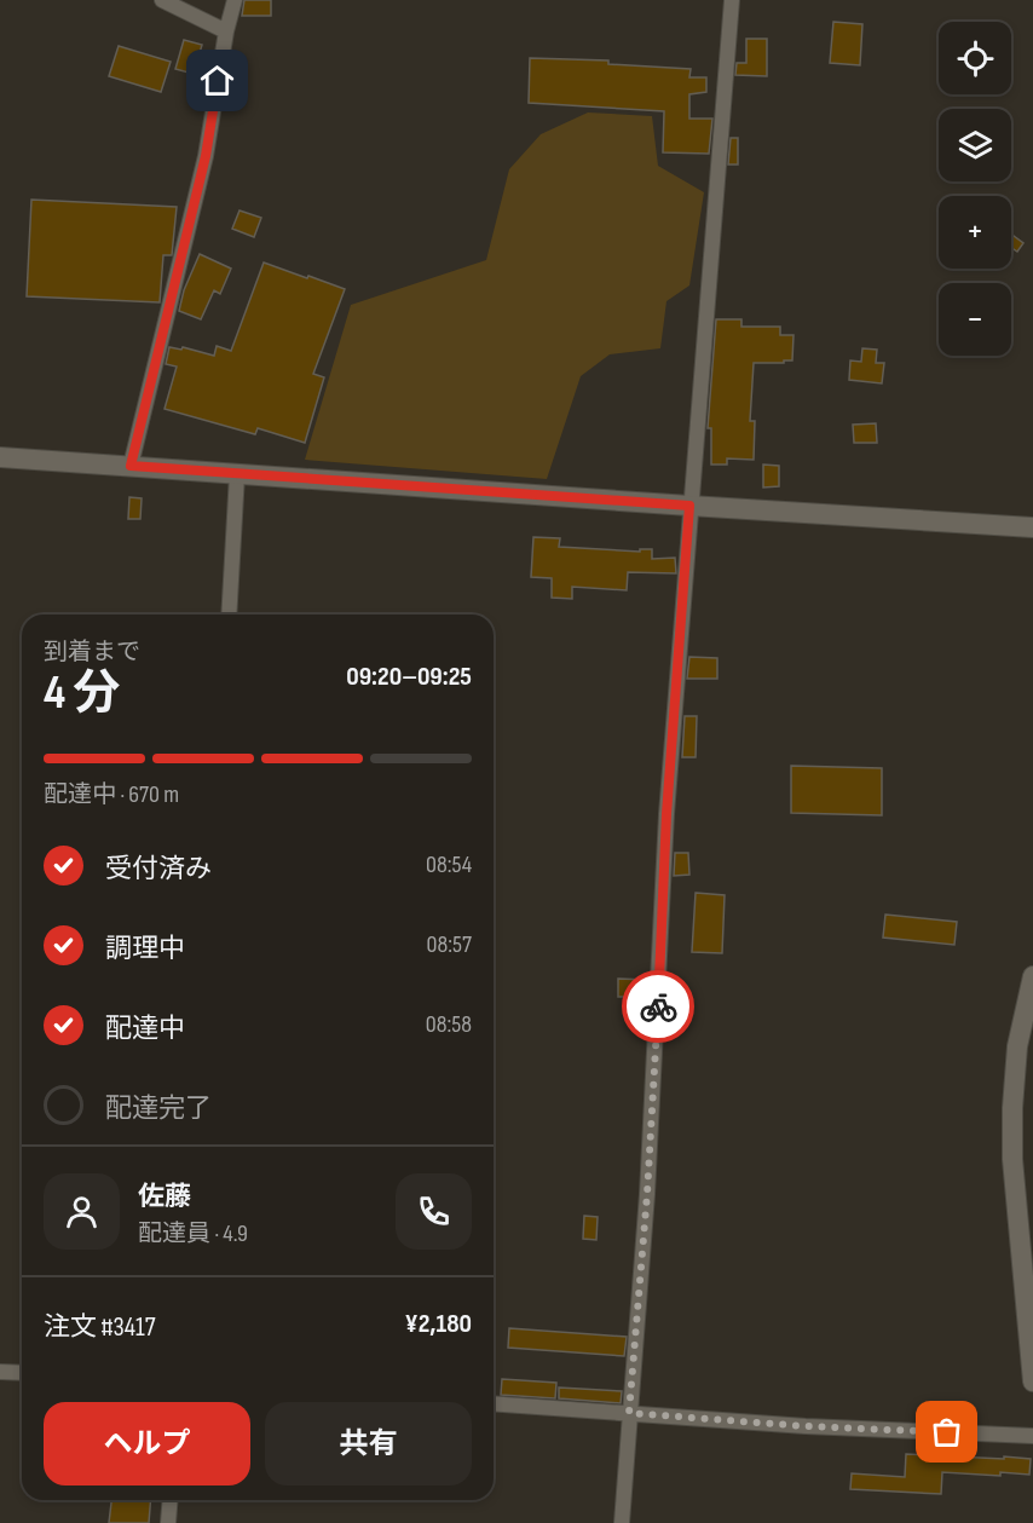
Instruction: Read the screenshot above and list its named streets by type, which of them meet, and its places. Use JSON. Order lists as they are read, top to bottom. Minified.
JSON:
{"page":{"map_buttons":["+","−"],"heading":["4 分","到着まで","09:20–09:25"],"panel":["佐藤","配達員 · 4.9","注文 #3417","¥2,180"],"bar":"配達中 · 670 m","list":[["受付済み","08:54"],["調理中","08:57"],["配達中","08:58"],"配達完了"],"buttons":["ヘルプ","共有"]}}
